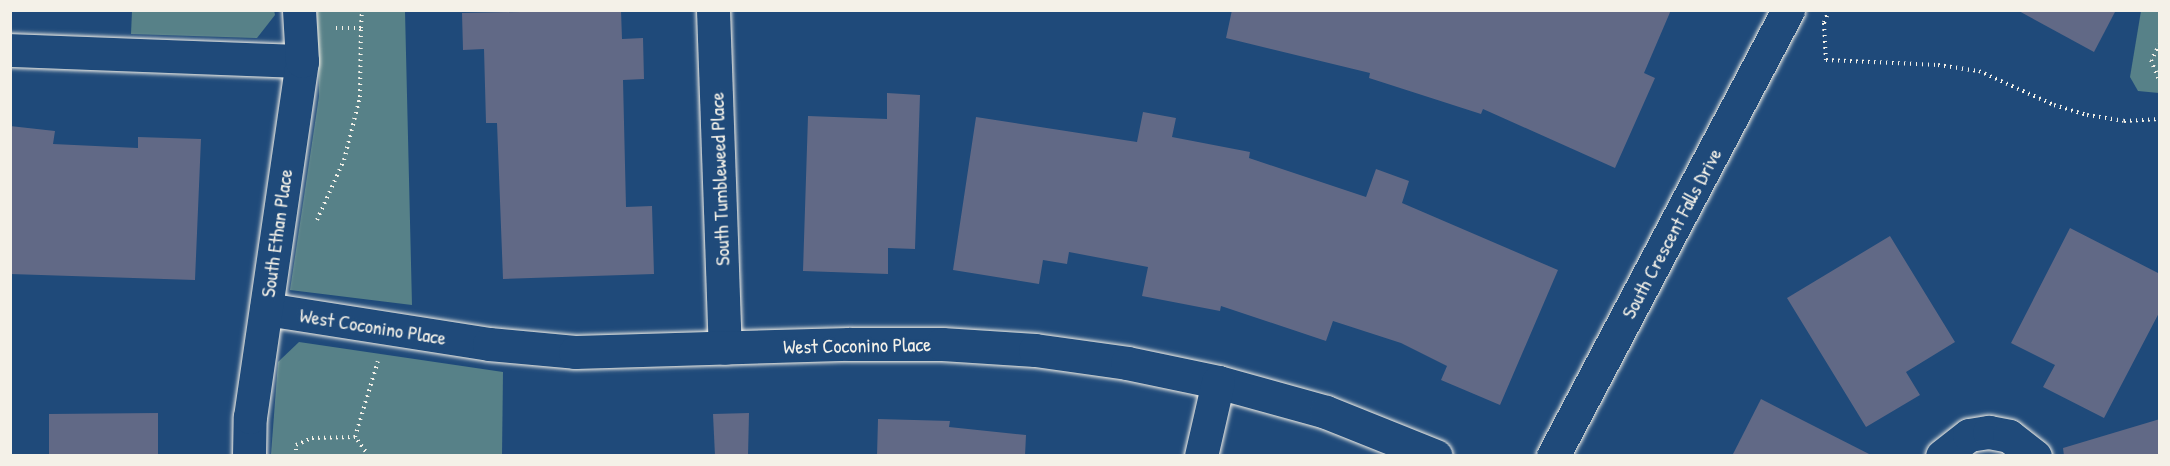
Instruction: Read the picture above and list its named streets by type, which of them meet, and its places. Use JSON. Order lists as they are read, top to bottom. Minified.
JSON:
{"streets":{"street":["South Tumbleweed Place","South Ethan Place","South Crescent Falls Drive","West Coconino Place"]},"crossings":[["South Tumbleweed Place","West Coconino Place"],["South Ethan Place","West Coconino Place"]]}
